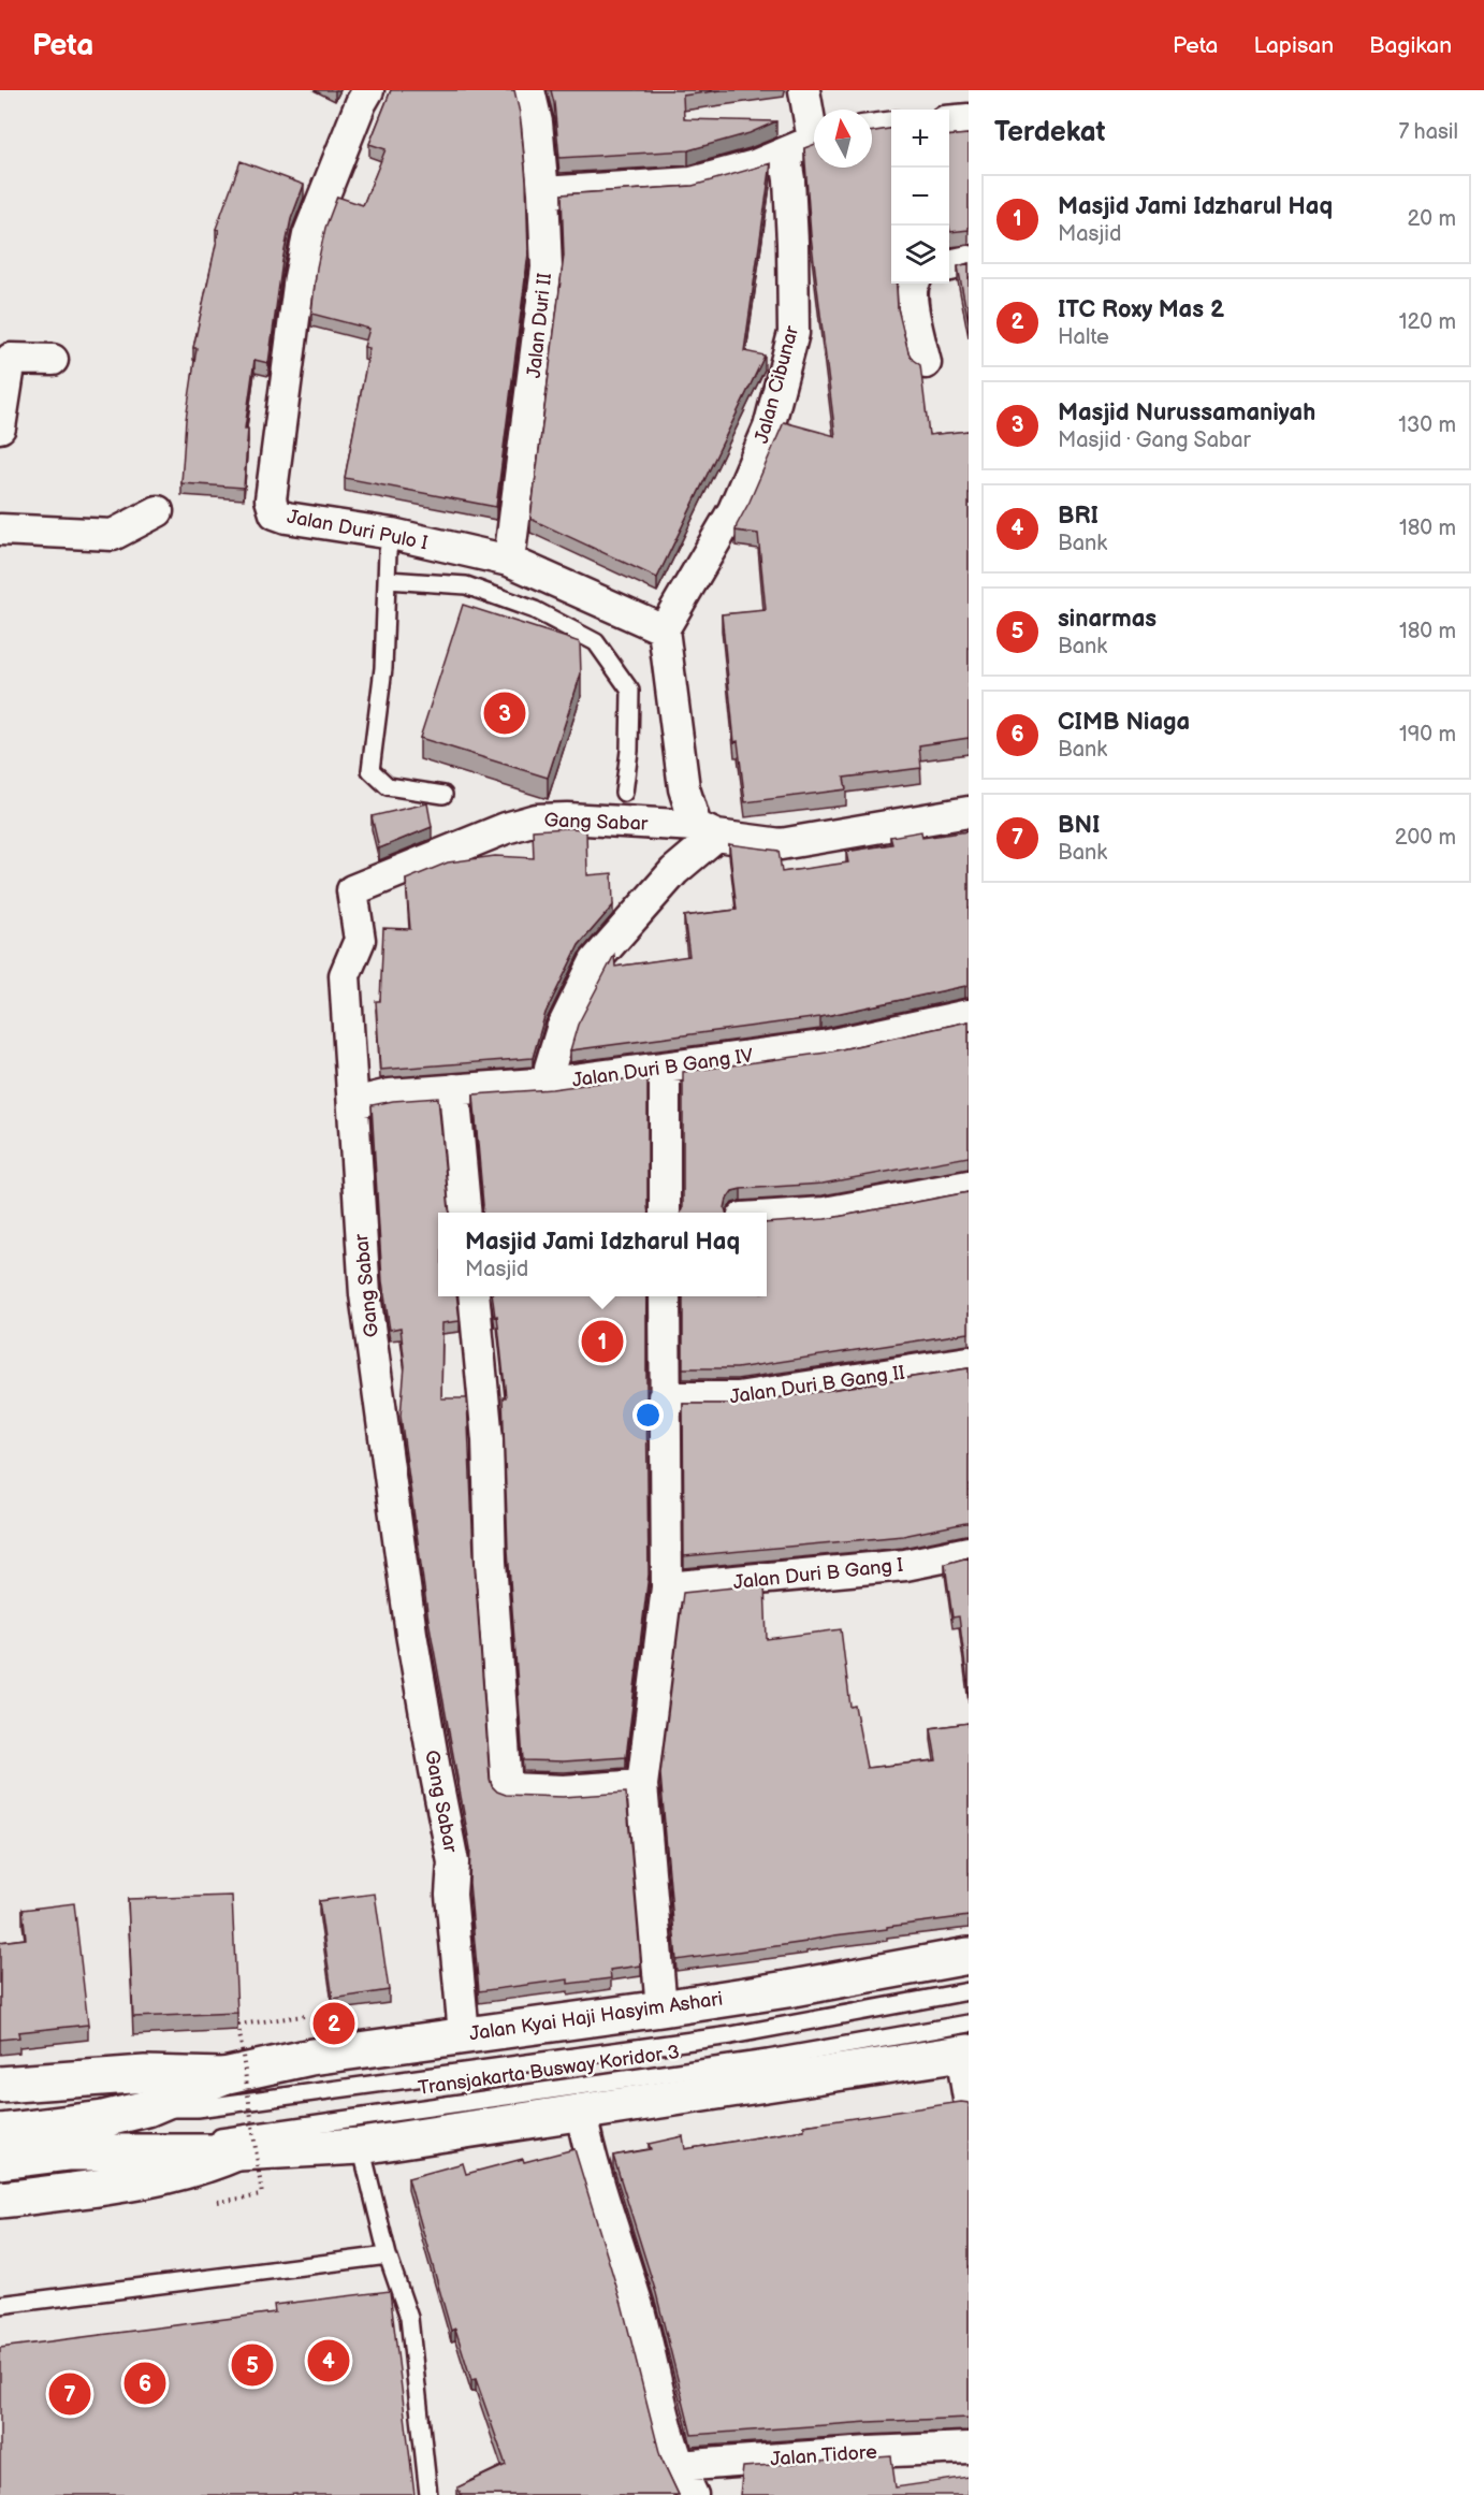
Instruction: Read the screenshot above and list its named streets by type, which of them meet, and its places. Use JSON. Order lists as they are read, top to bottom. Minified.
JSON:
{"streets":{"main road":["Jalan Kyai Haji Hasyim Ashari"],"street":["Jalan Duri II","Jalan Cibunar","Jalan Duri Pulo I","Gang Sabar","Jalan Duri B Gang IV","Jalan Duri B Gang II","Jalan Duri B Gang I","Jalan Tidore"],"lane":["Transjakarta Busway Koridor 3"]},"crossings":[["Jalan Duri II","Jalan Duri Pulo I"],["Jalan Cibunar","Jalan Duri Pulo I"],["Gang Sabar","Jalan Duri B Gang IV"],["Gang Sabar","Jalan Kyai Haji Hasyim Ashari"],["Jalan Kyai Haji Hasyim Ashari","Transjakarta Busway Koridor 3"]],"north":"top","page":{"header":"Peta","nav":["Peta","Lapisan","Bagikan"],"heading":["Terdekat","7 hasil"],"map_buttons":["+","−"],"list":[{"mark":"1","name":"Masjid Jami Idzharul Haq","note":"Masjid","value":"20 m"},{"mark":"2","name":"ITC Roxy Mas 2","note":"Halte","value":"120 m"},{"mark":"3","name":"Masjid Nurussamaniyah","note":"Masjid · Gang Sabar","value":"130 m"},{"mark":"4","name":"BRI","note":"Bank","value":"180 m"},{"mark":"5","name":"sinarmas","note":"Bank","value":"180 m"},{"mark":"6","name":"CIMB Niaga","note":"Bank","value":"190 m"},{"mark":"7","name":"BNI","note":"Bank","value":"200 m"}],"pins":["3","1","2","4","5","6","7"],"popup":["Masjid Jami Idzharul Haq","Masjid"]}}
